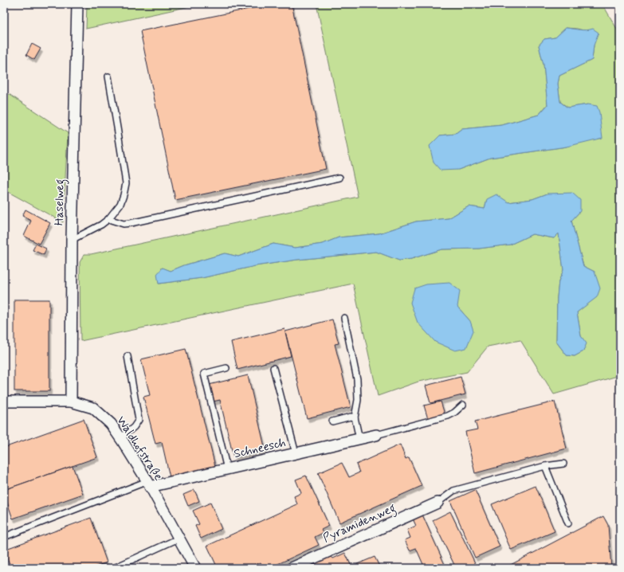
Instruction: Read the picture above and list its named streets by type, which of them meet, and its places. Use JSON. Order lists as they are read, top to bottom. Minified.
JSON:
{"streets":{"street":["Haselweg","Waldhofstraße","Schneesch","Pyramidenweg"]},"crossings":[["Haselweg","Waldhofstraße"],["Waldhofstraße","Schneesch"]]}
